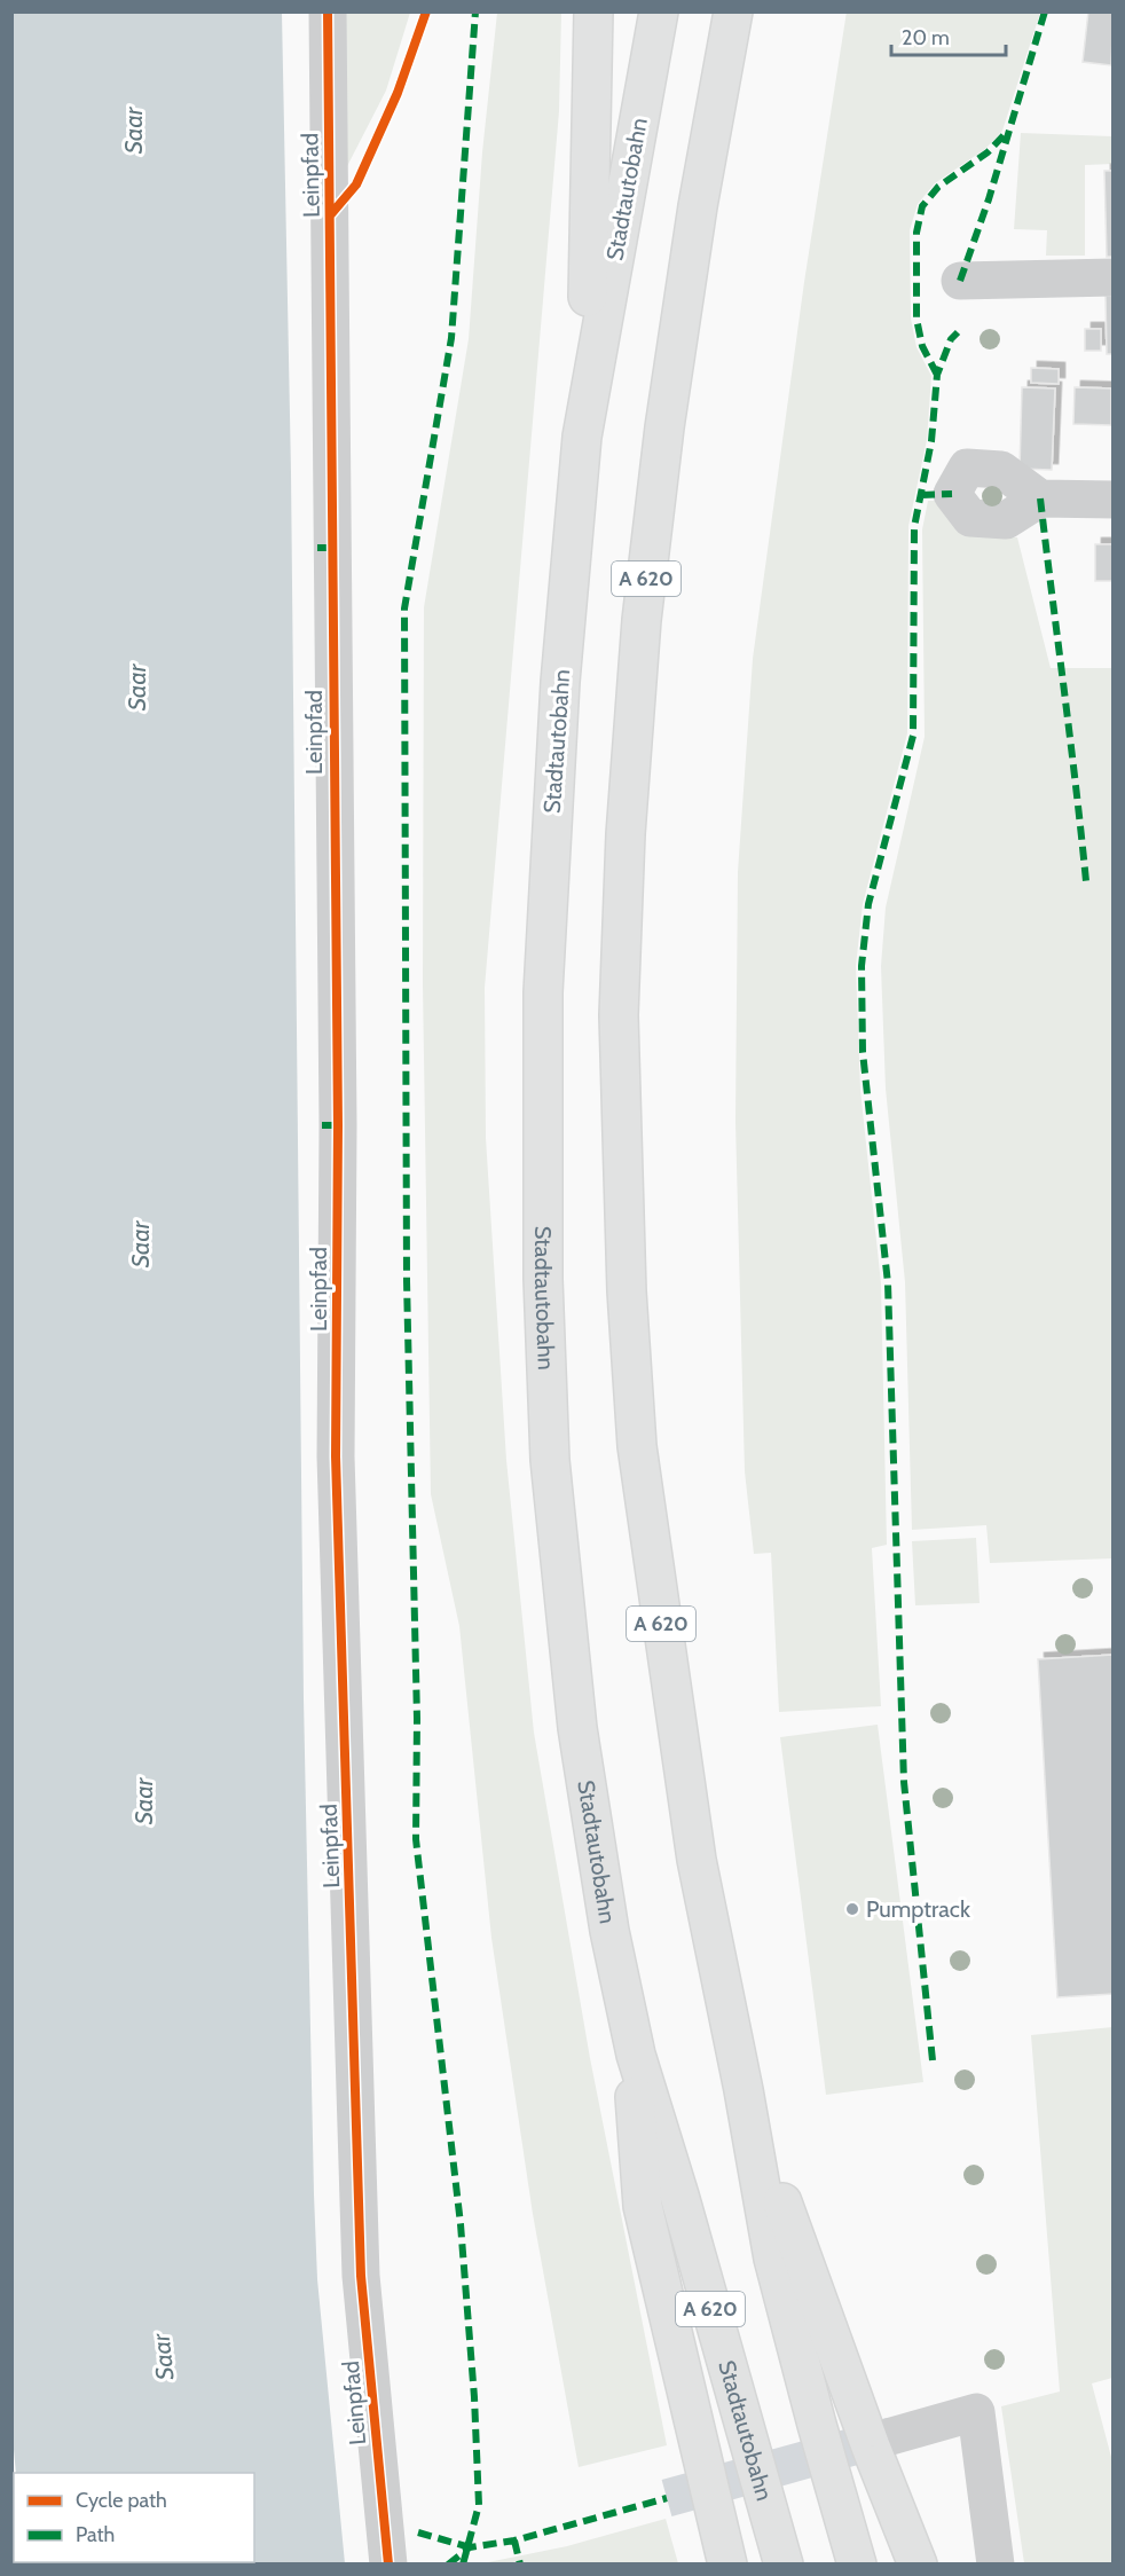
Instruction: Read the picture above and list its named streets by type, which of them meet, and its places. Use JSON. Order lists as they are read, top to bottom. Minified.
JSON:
{"streets":{"highway":["Stadtautobahn","A 620"],"street":["Leinpfad"]},"water":["Saar"],"places":["Pumptrack"],"legend":["Cycle path","Path"],"scale_bar":"20 m"}
